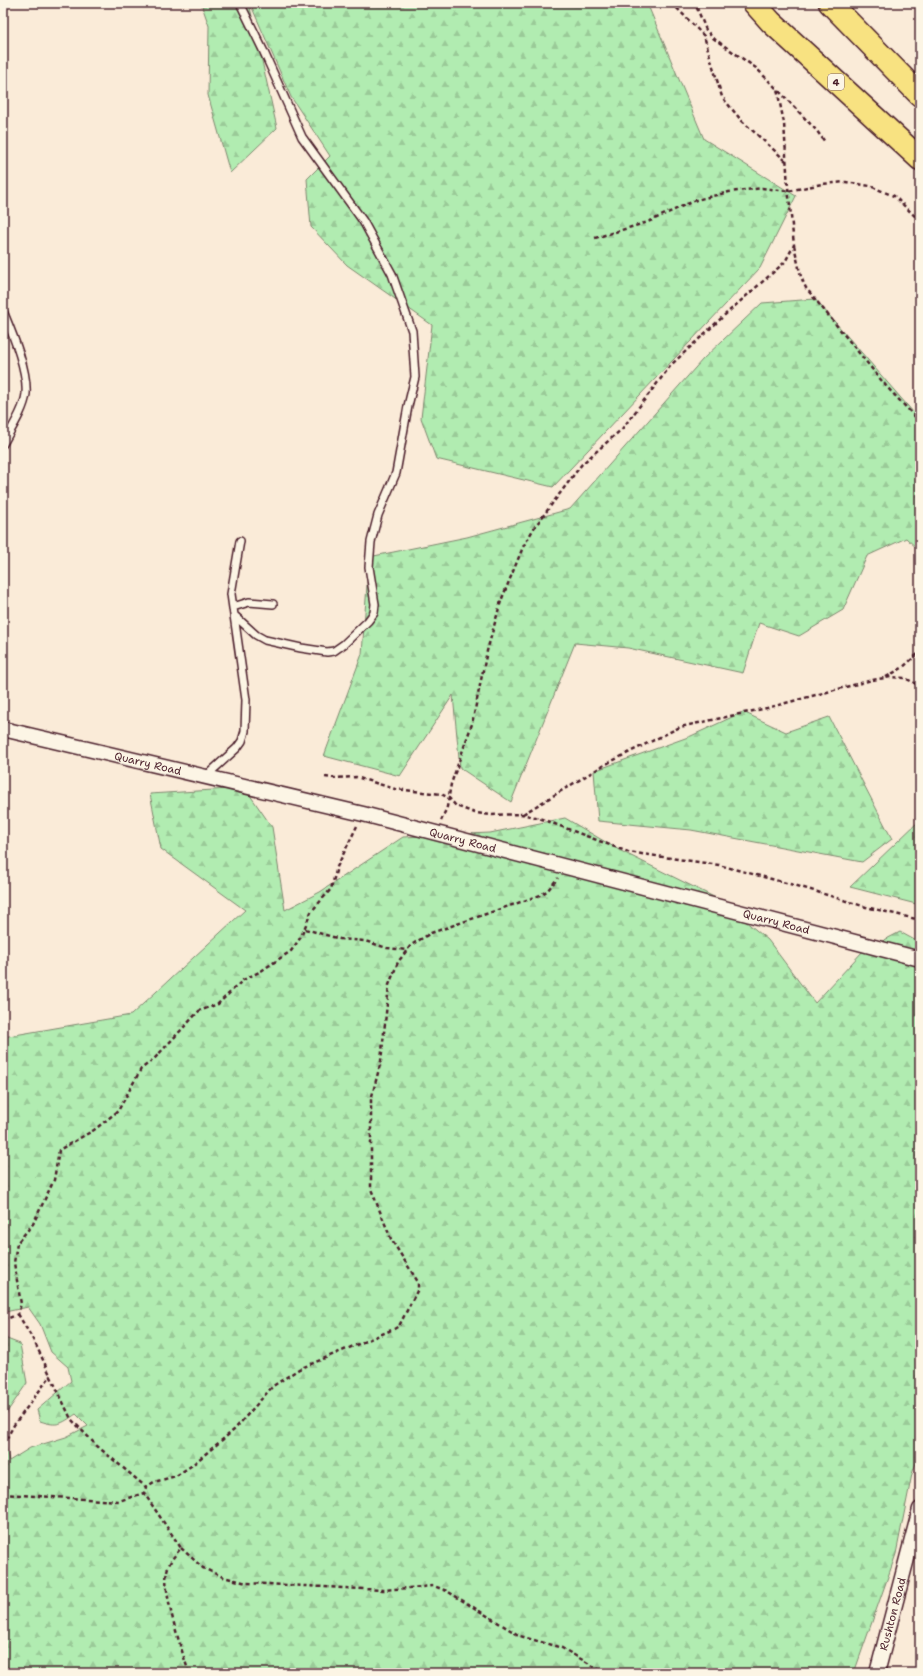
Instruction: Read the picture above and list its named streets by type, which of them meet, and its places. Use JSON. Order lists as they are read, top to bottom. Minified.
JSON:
{"streets":{"highway":["4"],"street":["Quarry Road","Rushton Road"]}}
